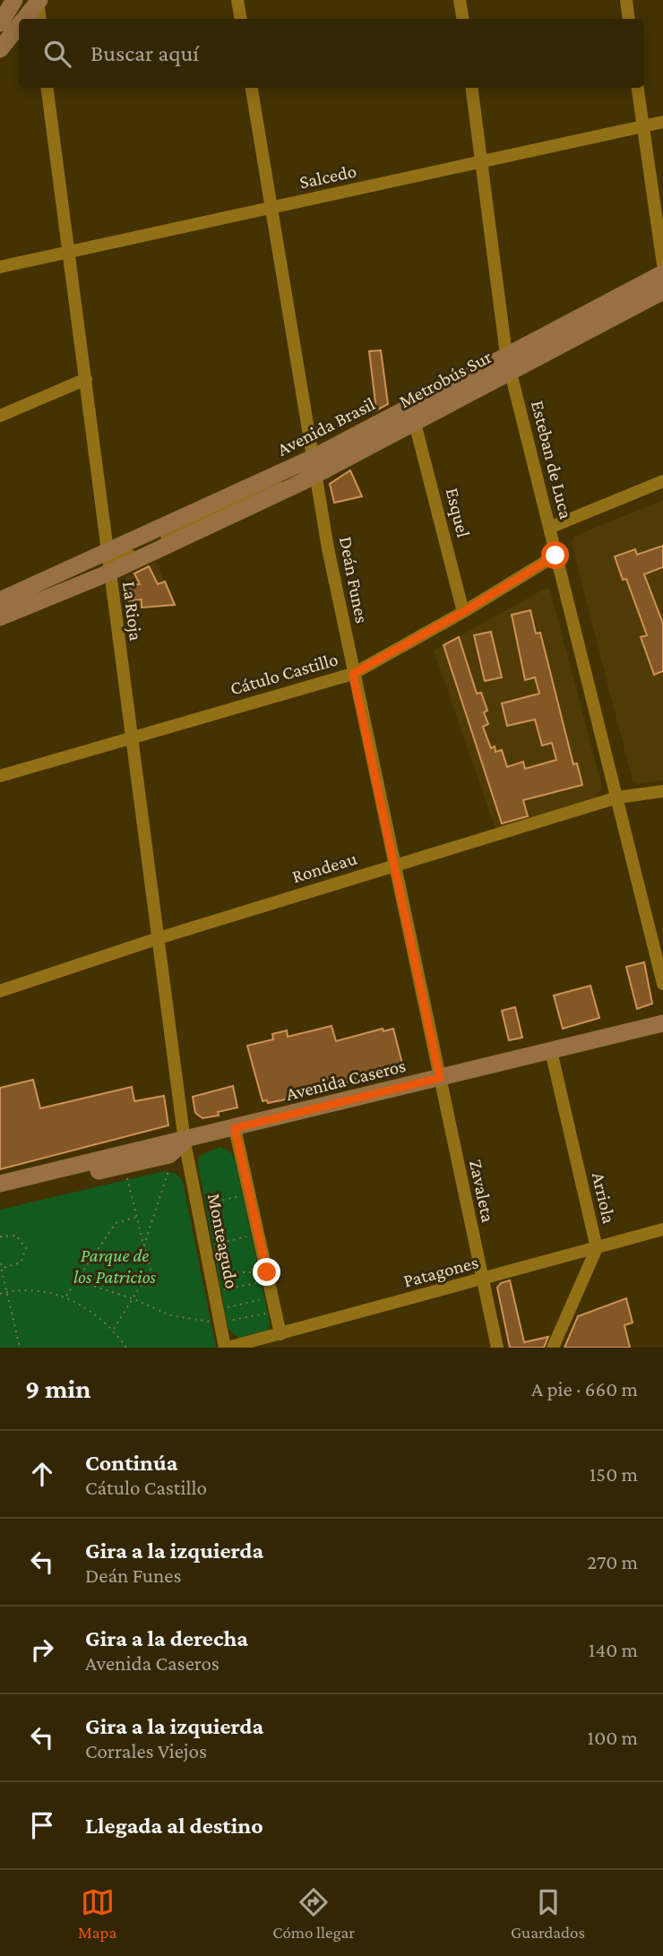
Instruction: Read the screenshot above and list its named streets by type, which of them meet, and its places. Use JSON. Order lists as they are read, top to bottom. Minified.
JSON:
{"streets":{"main road":["Avenida Brasil","Avenida Caseros"],"street":["Salcedo","Esteban de Luca","Esquel","Deán Funes","La Rioja","Cátulo Castillo","Rondeau","Zavaleta","Arriola","Monteagudo","Patagones"],"lane":["Metrobús Sur"]},"crossings":[["Salcedo","Esteban de Luca"],["Salcedo","Deán Funes"],["Salcedo","La Rioja"],["Metrobús Sur","Avenida Brasil"],["Metrobús Sur","Esteban de Luca"],["Avenida Brasil","Esteban de Luca"],["Avenida Brasil","Esquel"],["Avenida Brasil","Deán Funes"],["Avenida Brasil","La Rioja"],["Esteban de Luca","Cátulo Castillo"],["Esteban de Luca","Rondeau"],["Esquel","Cátulo Castillo"],["Deán Funes","Cátulo Castillo"],["Deán Funes","Rondeau"],["Deán Funes","Avenida Caseros"],["Deán Funes","Zavaleta"],["La Rioja","Cátulo Castillo"],["La Rioja","Rondeau"],["La Rioja","Avenida Caseros"],["La Rioja","Monteagudo"],["Avenida Caseros","Zavaleta"],["Avenida Caseros","Arriola"],["Avenida Caseros","Monteagudo"],["Zavaleta","Patagones"],["Arriola","Patagones"],["Monteagudo","Patagones"]],"parks":["Parque de los Patricios"],"page":{"search":"Buscar aquí","heading":["9 min","A pie · 660 m"],"list":[["Continúa","Cátulo Castillo","150 m"],["Gira a la izquierda","Deán Funes","270 m"],["Gira a la derecha","Avenida Caseros","140 m"],["Gira a la izquierda","Corrales Viejos","100 m"],"Llegada al destino"],"nav":["Mapa","Cómo llegar","Guardados"]}}
